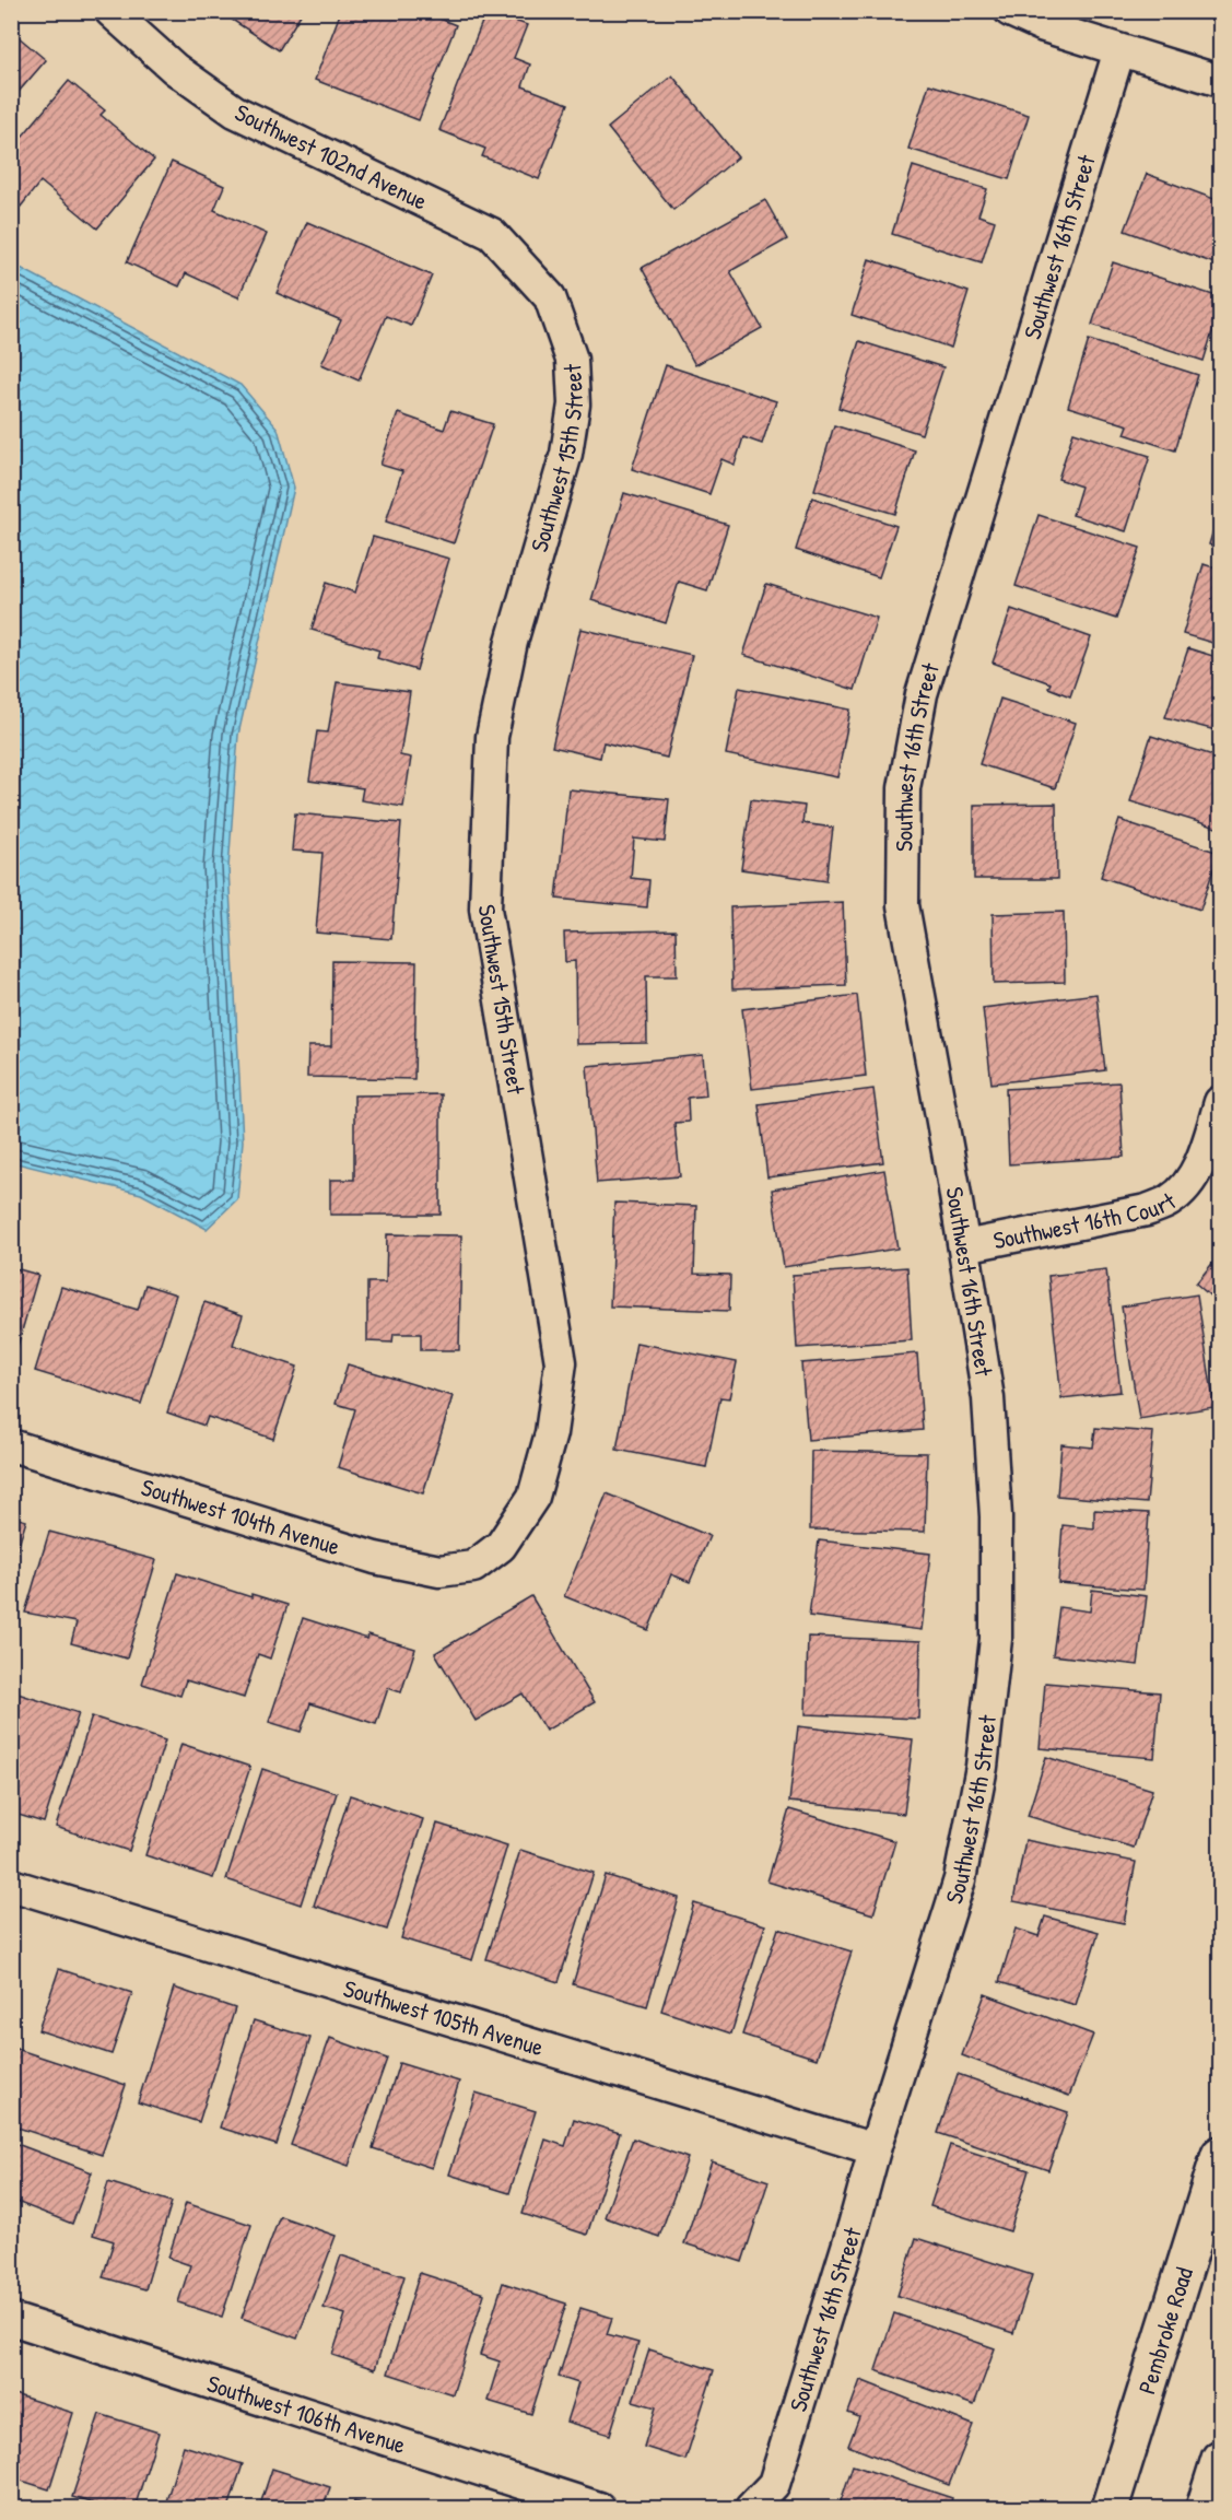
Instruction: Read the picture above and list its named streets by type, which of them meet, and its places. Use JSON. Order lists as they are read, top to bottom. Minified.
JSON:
{"streets":{"main road":["Pembroke Road"],"street":["Southwest 102nd Avenue","Southwest 16th Street","Southwest 15th Street","Southwest 16th Court","Southwest 104th Avenue","Southwest 105th Avenue","Southwest 106th Avenue"]},"crossings":[["Southwest 102nd Avenue","Southwest 15th Street"],["Southwest 16th Street","Southwest 16th Court"],["Southwest 16th Street","Southwest 105th Avenue"],["Southwest 15th Street","Southwest 104th Avenue"]]}
